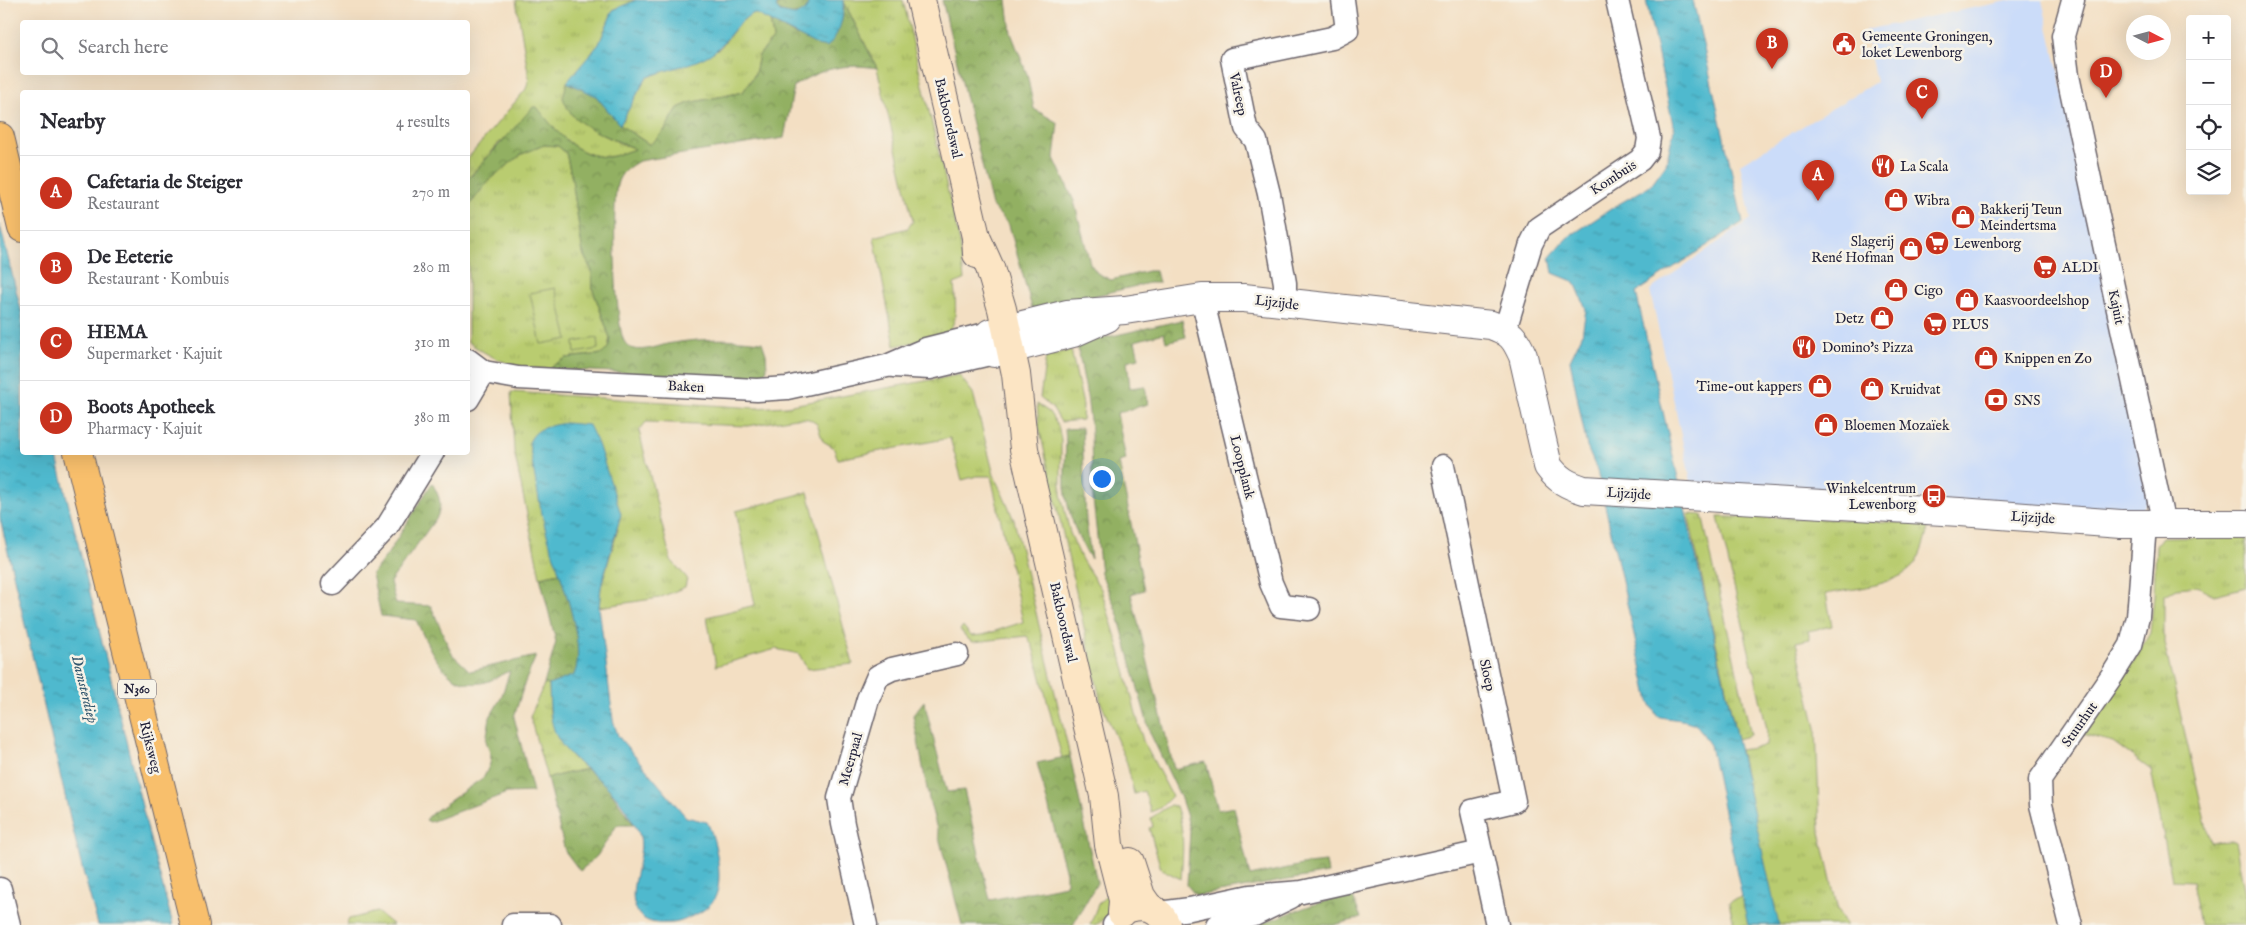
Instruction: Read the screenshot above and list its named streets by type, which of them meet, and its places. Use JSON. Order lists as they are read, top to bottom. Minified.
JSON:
{"streets":{"main road":["Bakboordswal","N360","Rijksweg"],"street":["Valreep","Kombuis","Lijzijde","Kajuit","Baken","Loopplank","Sloep","Stuurhut","Meerpaal"]},"crossings":[["Valreep","Lijzijde"],["Bakboordswal","Lijzijde"],["Bakboordswal","Baken"],["Kombuis","Lijzijde"],["Lijzijde","Kajuit"],["Lijzijde","Baken"],["Lijzijde","Loopplank"],["Lijzijde","Stuurhut"],["Kajuit","Stuurhut"]],"water":["Damsterdiep"],"places":{"public building":["Gemeente Groningen, loket Lewenborg"],"restaurant":["La Scala","Domino's Pizza"],"shop":["Wibra","Bakkerij Teun Meindertsma","Slagerij René Hofman","Cigo","Kaasvoordeelshop","Detz","Knippen en Zo","Time-out kappers","Kruidvat","Bloemen Mozaïek"],"supermarket":["Lewenborg","ALDI","PLUS"],"bank":["SNS"],"bus stop":["Winkelcentrum Lewenborg"]},"north":"right","page":{"map_buttons":["+","−"],"search":"Search here","pins":["B","D","C","A"],"heading":["Nearby","4 results"],"list":[{"mark":"A","name":"Cafetaria de Steiger","note":"Restaurant","value":"270 m"},{"mark":"B","name":"De Eeterie","note":"Restaurant · Kombuis","value":"280 m"},{"mark":"C","name":"HEMA","note":"Supermarket · Kajuit","value":"310 m"},{"mark":"D","name":"Boots Apotheek","note":"Pharmacy · Kajuit","value":"380 m"}]}}
